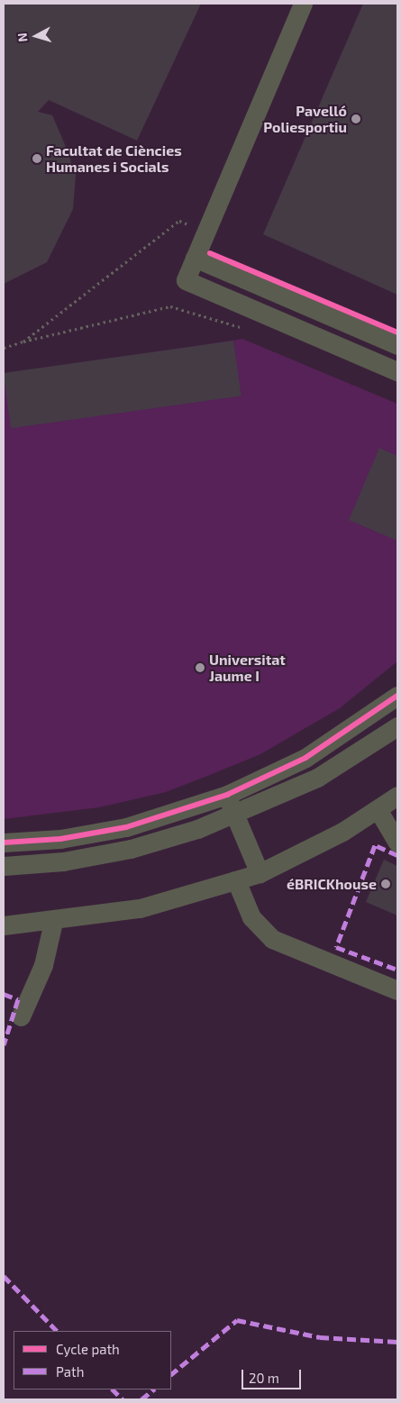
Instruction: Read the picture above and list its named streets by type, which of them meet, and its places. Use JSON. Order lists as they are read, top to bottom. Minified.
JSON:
{"places":["Pavelló Poliesportiu","Facultat de Ciències Humanes i Socials","Universitat Jaume I","éBRICKhouse"],"legend":["Cycle path","Path"],"scale_bar":"20 m","north":"left"}
